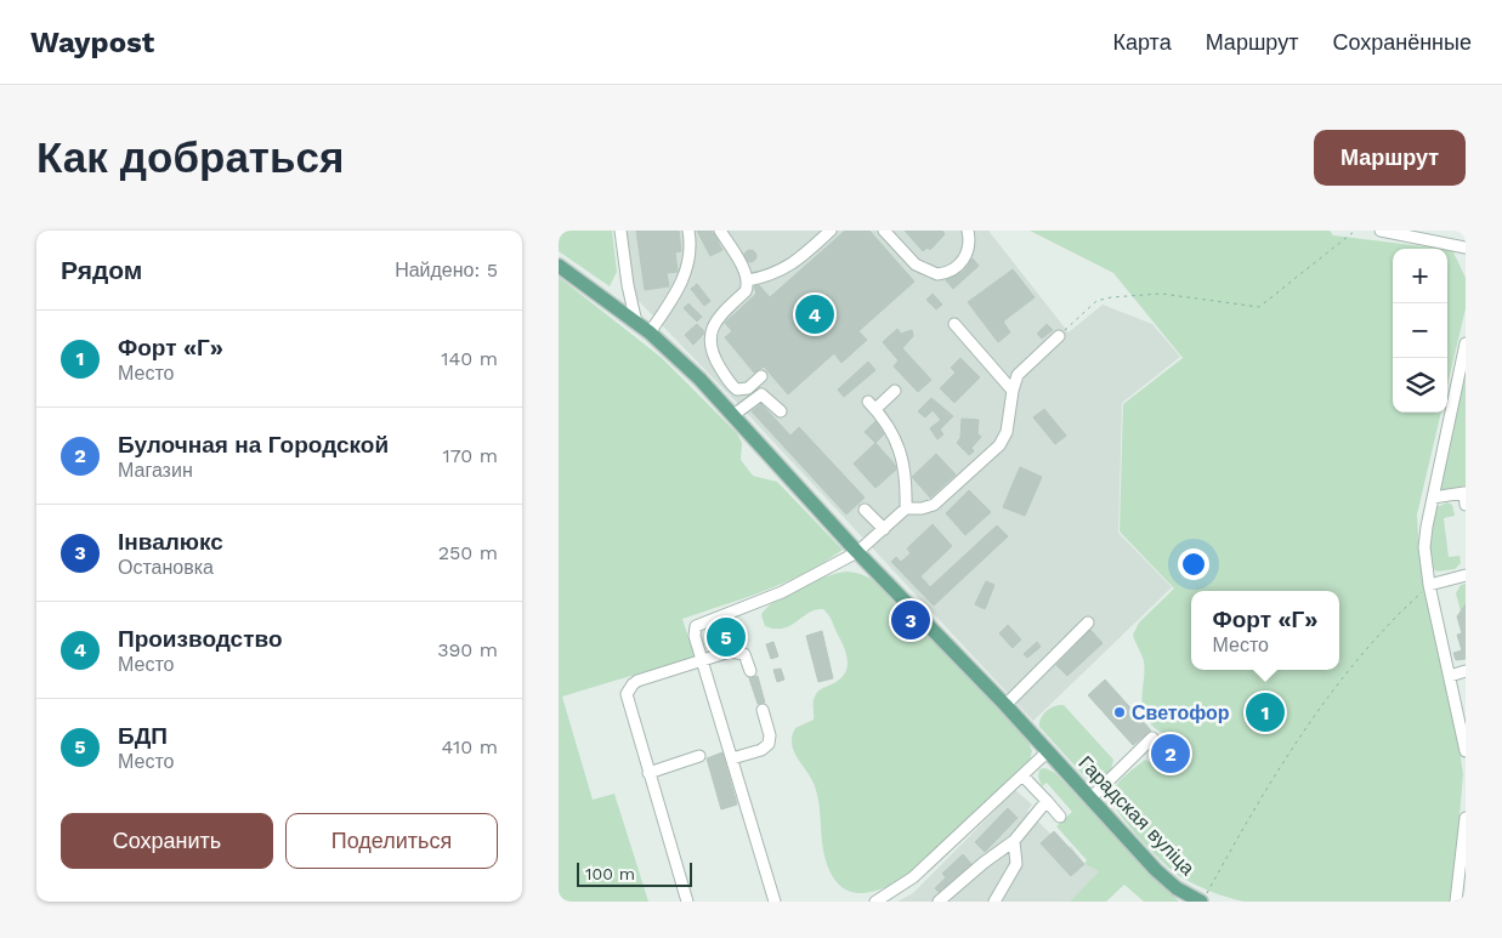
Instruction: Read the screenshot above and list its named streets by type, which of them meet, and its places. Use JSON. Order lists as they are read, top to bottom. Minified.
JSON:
{"streets":{"main road":["Гарадская вуліца"]},"places":["Светофор"],"scale_bar":"100 m","page":{"header":"Waypost","nav":["Карта","Маршрут","Сохранённые"],"buttons":["Маршрут",["Сохранить","Поделиться"]],"title":"Как добраться","heading":["Рядом","Найдено: 5"],"map_buttons":["+","−"],"pins":["4","3","5","1","2"],"list":[{"mark":"1","name":"Форт «Г»","note":"Место","value":"140 m"},{"mark":"2","name":"Булочная на Городской","note":"Магазин","value":"170 m"},{"mark":"3","name":"Інвалюкс","note":"Остановка","value":"250 m"},{"mark":"4","name":"Производство","note":"Место","value":"390 m"},{"mark":"5","name":"БДП","note":"Место","value":"410 m"}],"popup":["Форт «Г»","Место"],"scale":"100 m"}}
